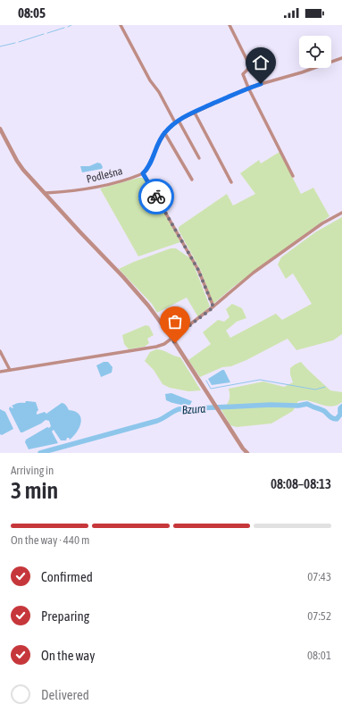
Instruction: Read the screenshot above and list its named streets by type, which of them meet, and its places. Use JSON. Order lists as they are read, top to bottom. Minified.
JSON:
{"streets":{"street":["Podleśna"]},"water":["Bzura"],"page":{"status":"08:05","heading":["3 min","Arriving in","08:08–08:13"],"bar":"On the way · 440 m","list":[["Confirmed","07:43"],["Preparing","07:52"],["On the way","08:01"],"Delivered"]}}
